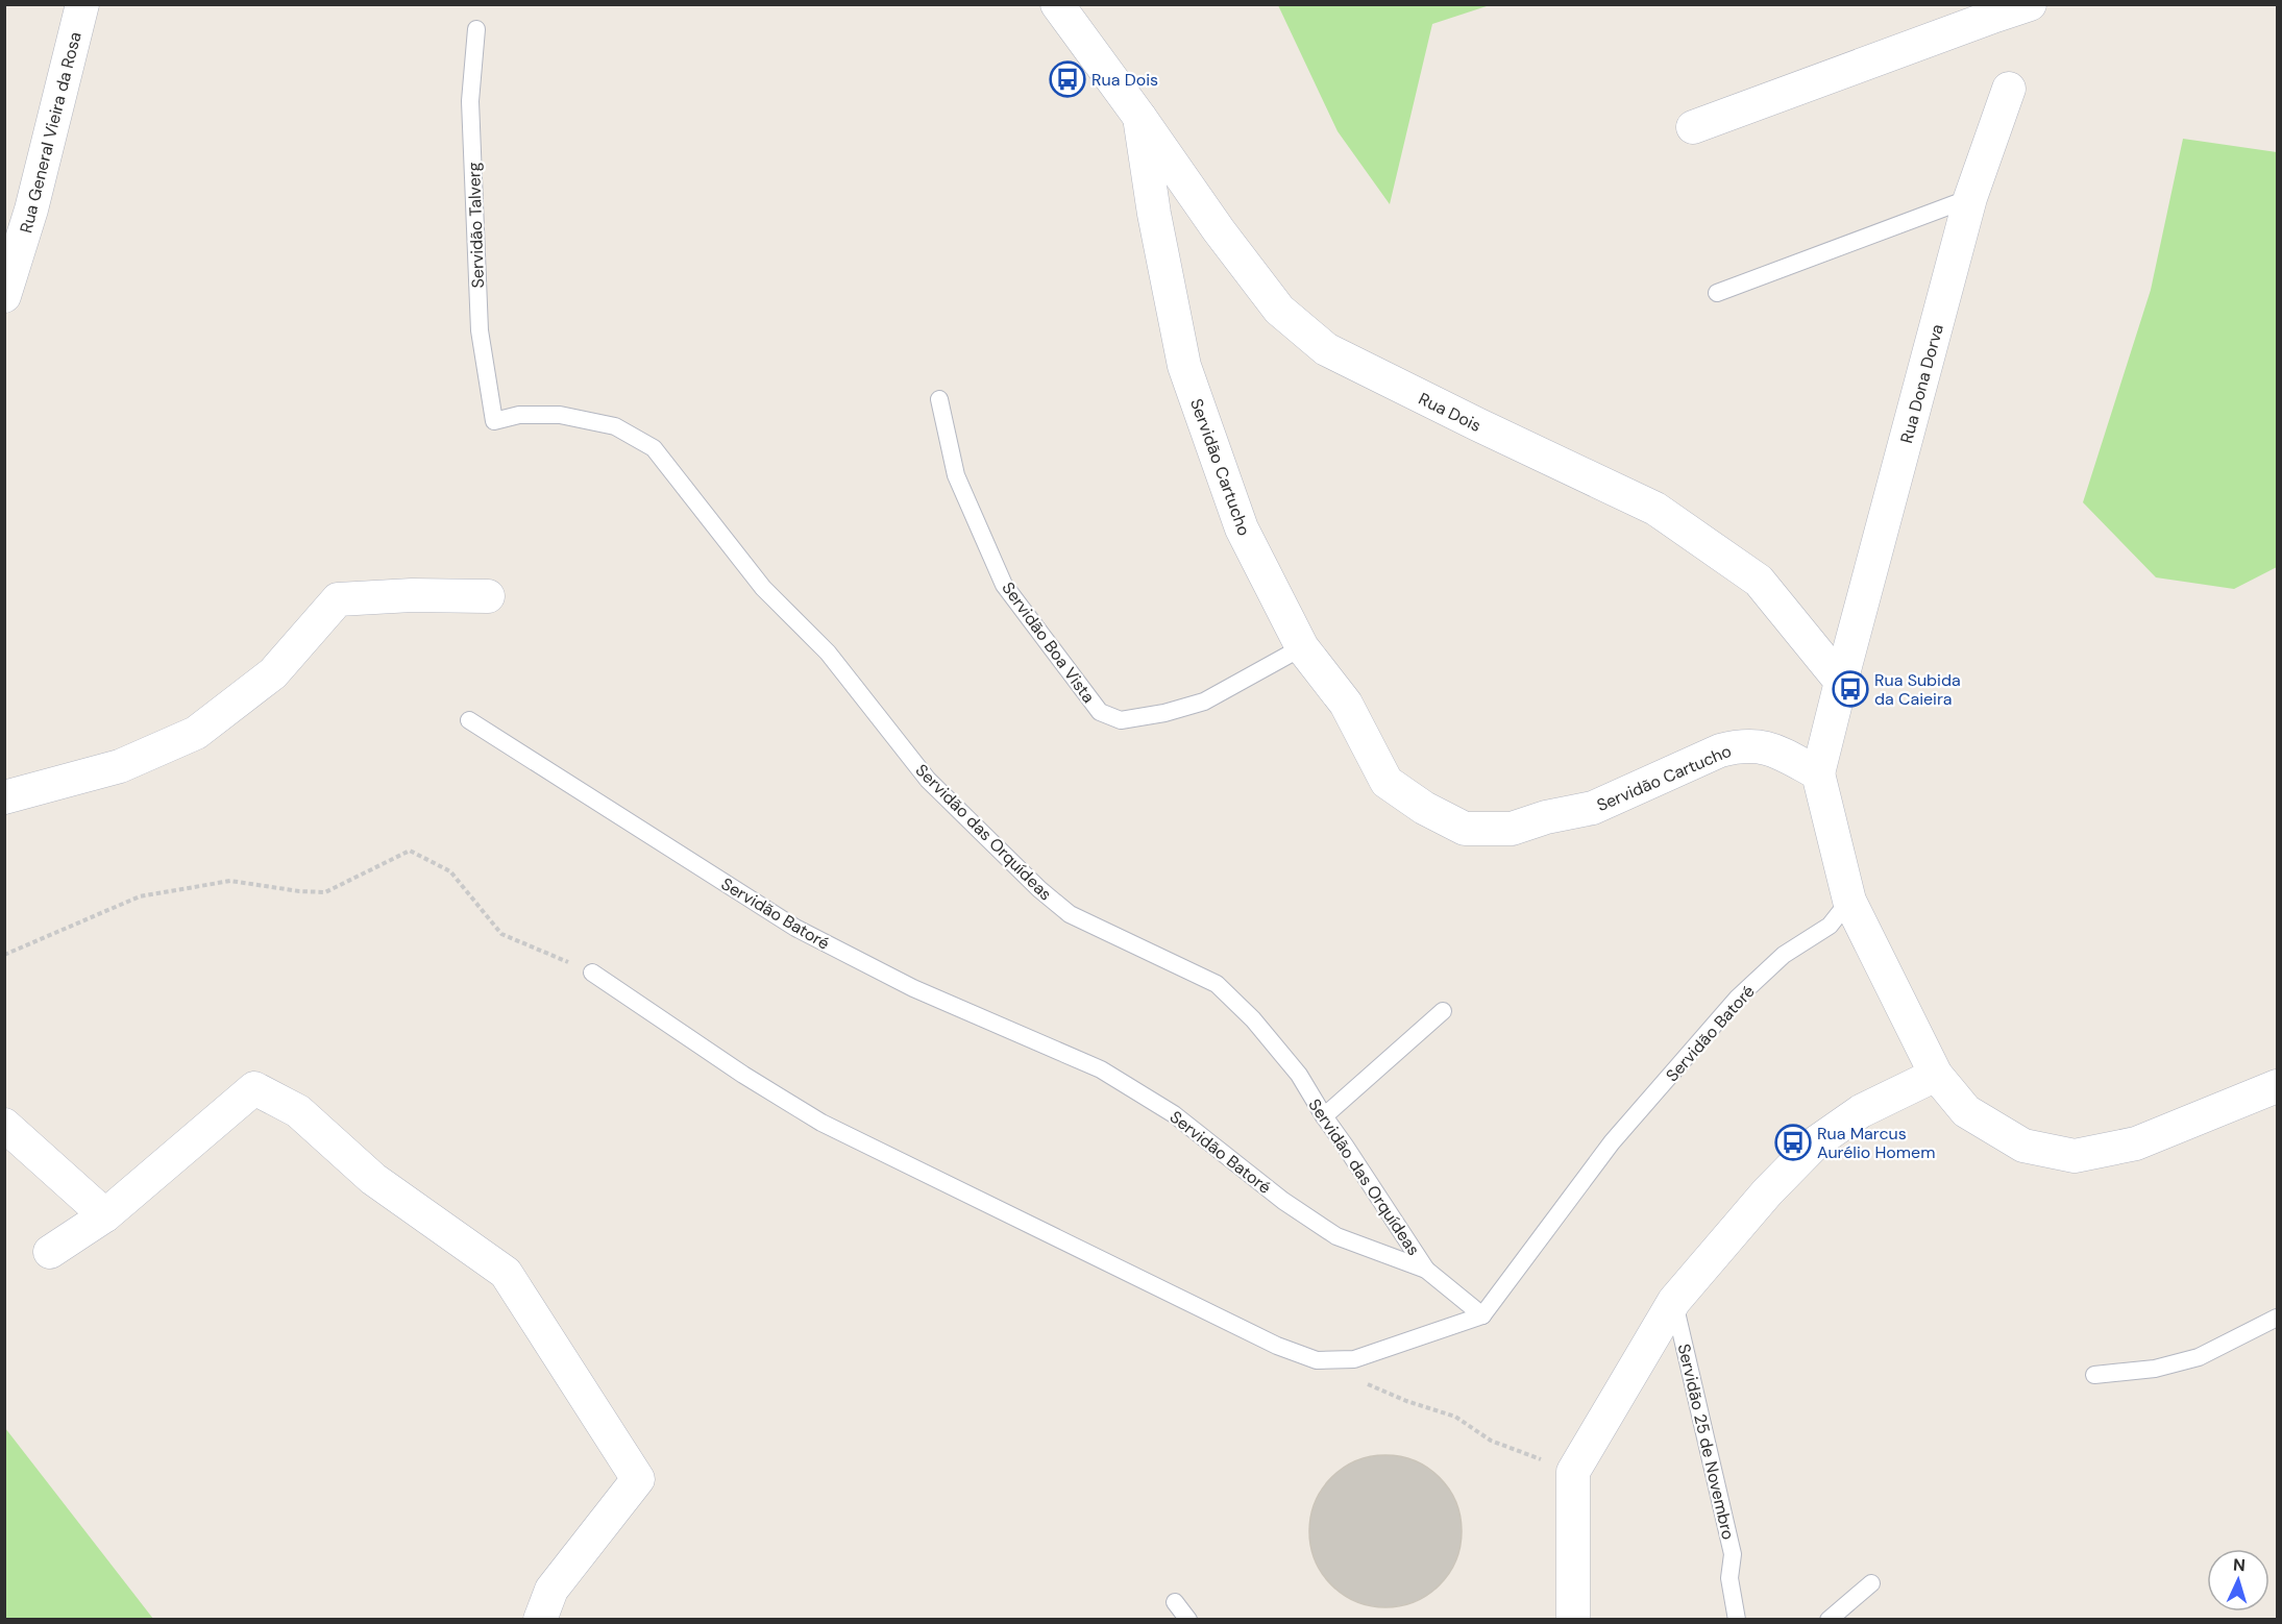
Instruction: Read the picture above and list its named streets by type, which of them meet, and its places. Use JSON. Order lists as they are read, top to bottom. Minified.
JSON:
{"streets":{"street":["Rua General Vieira da Rosa","Rua Dona Dorva","Rua Dois","Servidão Cartucho"],"lane":["Servidão Talverg","Servidão Boa Vista","Servidão das Orquídeas","Servidão Batoré","Servidão 25 de Novembro"]},"crossings":[["Servidão Talverg","Servidão das Orquídeas"],["Rua Dona Dorva","Rua Dois"],["Rua Dois","Servidão Cartucho"],["Servidão Cartucho","Servidão Boa Vista"],["Servidão das Orquídeas","Servidão Batoré"]],"places":{"bus stop":["Rua Dois","Rua Subida da Caieira","Rua Marcus Aurélio Homem"]},"north":"top"}
